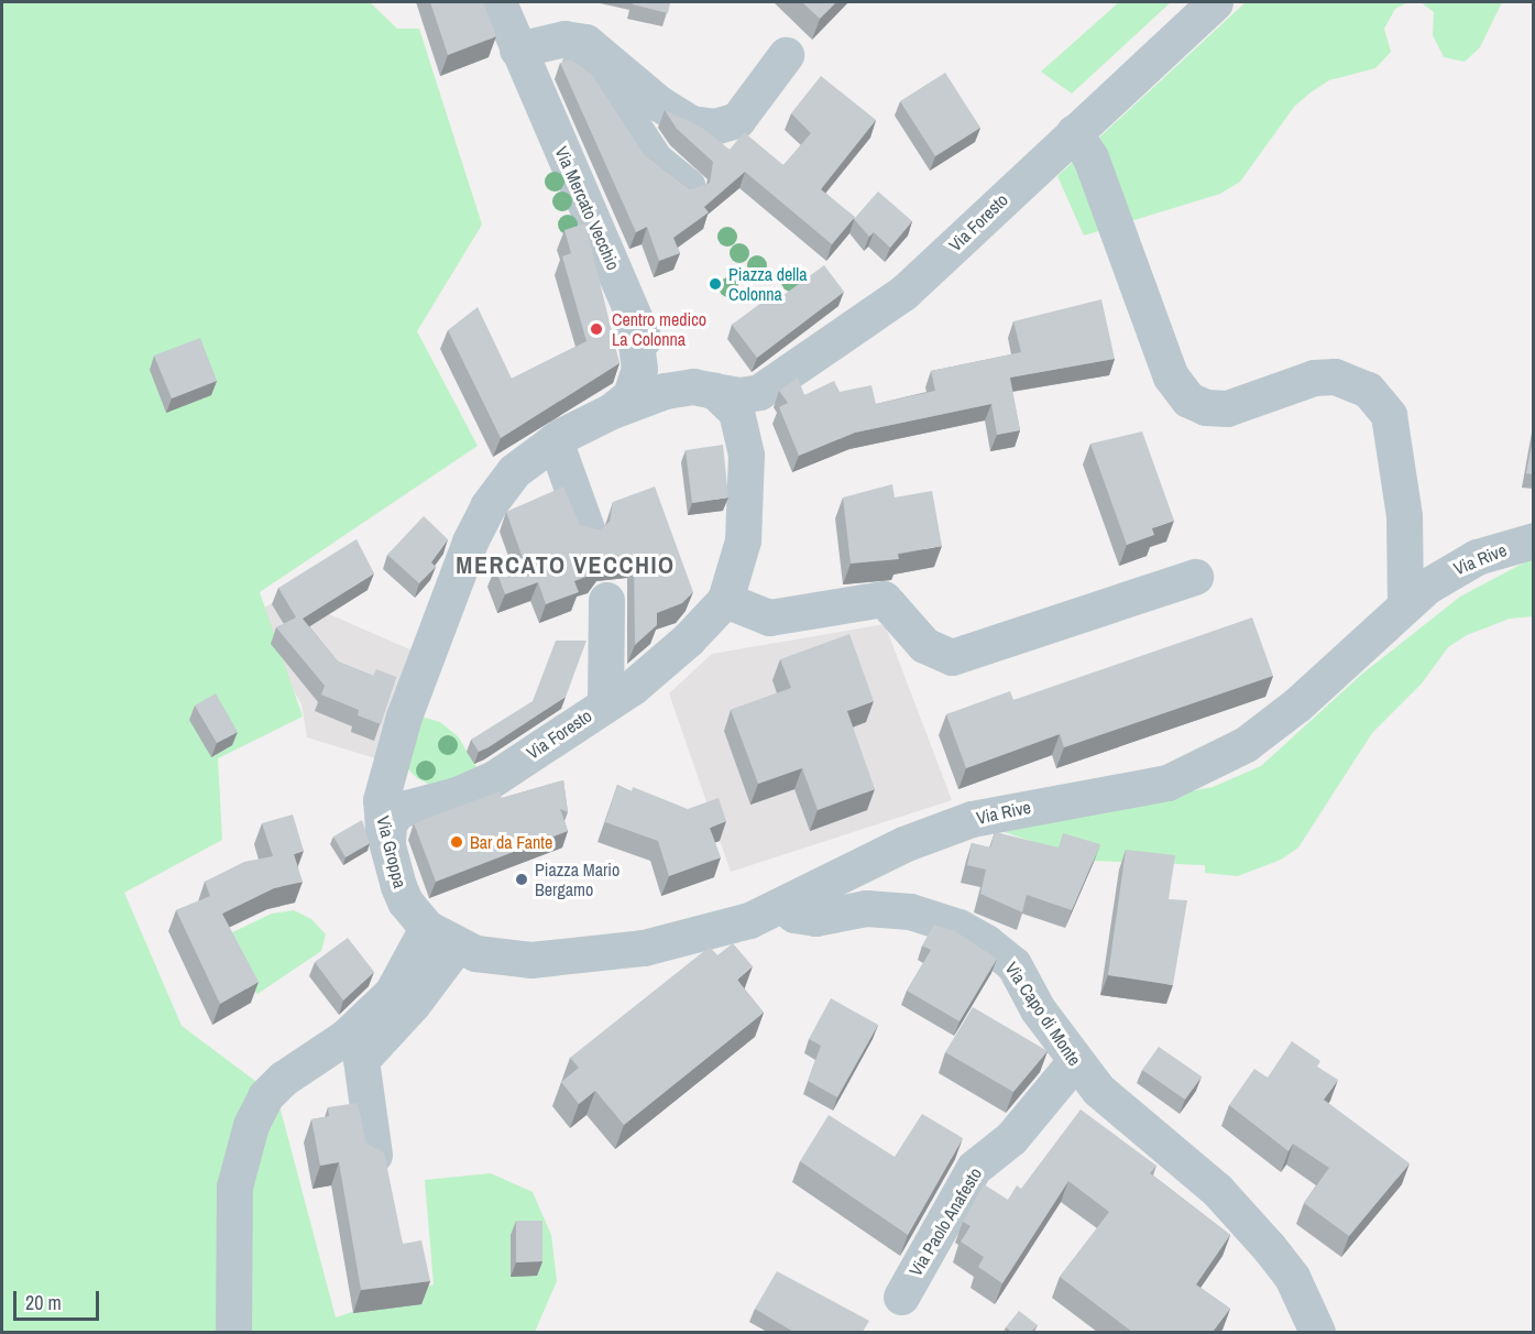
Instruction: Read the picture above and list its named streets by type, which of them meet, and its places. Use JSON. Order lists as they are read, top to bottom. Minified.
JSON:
{"streets":{"street":["Via Mercato Vecchio","Via Foresto","Via Rive","Via Groppa","Via Capo di Monte","Via Paolo Anafesto"]},"crossings":[["Via Mercato Vecchio","Via Foresto"],["Via Mercato Vecchio","Via Groppa"],["Via Foresto","Via Groppa"],["Via Rive","Via Groppa"],["Via Rive","Via Capo di Monte"],["Via Capo di Monte","Via Paolo Anafesto"]],"districts":["MERCATO VECCHIO"],"places":["Piazza della Colonna","Centro medico La Colonna","Bar da Fante","Piazza Mario Bergamo"],"scale_bar":"20 m"}
